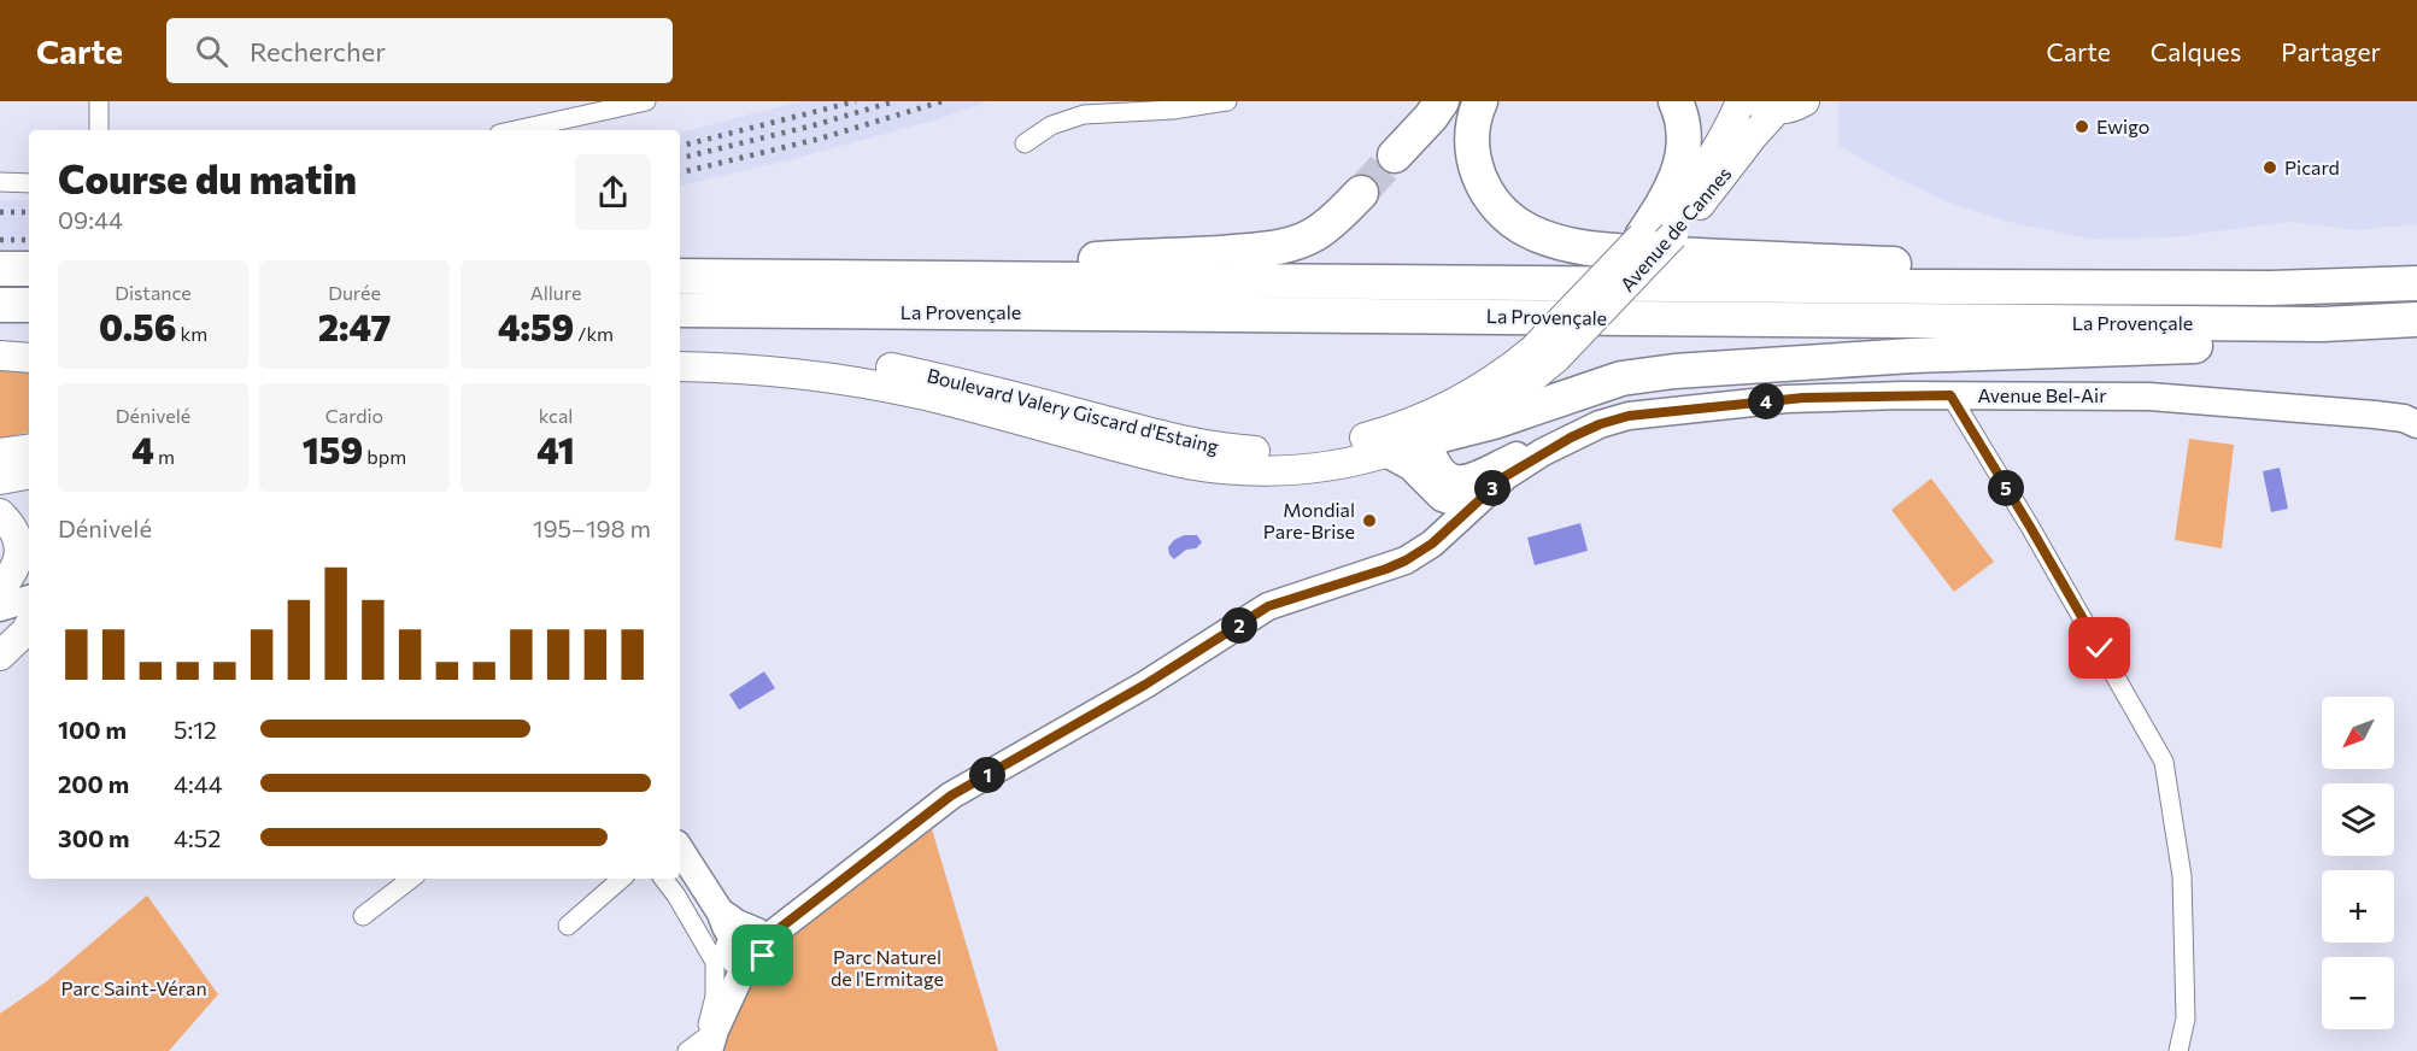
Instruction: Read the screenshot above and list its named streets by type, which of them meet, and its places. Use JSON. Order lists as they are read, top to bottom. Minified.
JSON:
{"streets":{"highway":["La Provençale"],"main road":["Avenue de Cannes","Boulevard Valery Giscard d'Estaing"],"street":["Avenue Bel-Air"]},"crossings":[["Avenue de Cannes","Avenue Bel-Air"],["Avenue de Cannes","Boulevard Valery Giscard d'Estaing"]],"parks":["Parc Naturel de l'Ermitage","Parc Saint-Véran"],"places":["Ewigo","Picard","Mondial Pare-Brise"],"north":"bottom left","page":{"header":"Carte","search":"Rechercher","nav":["Carte","Calques","Partager"],"heading":["Course du matin","09:44"],"stats":[["Distance","0.56 km"],["Durée","2:47"],["Allure","4:59 /km"],["Dénivelé","4 m"],["Cardio","159 bpm"],["kcal","41"]],"pins":["4","3","5","2","1"],"chart":["Dénivelé","195–198 m"],"map_buttons":["+","−"],"list":[{"name":"100 m","note":"5:12"},{"name":"200 m","note":"4:44"},{"name":"300 m","note":"4:52"}]}}
